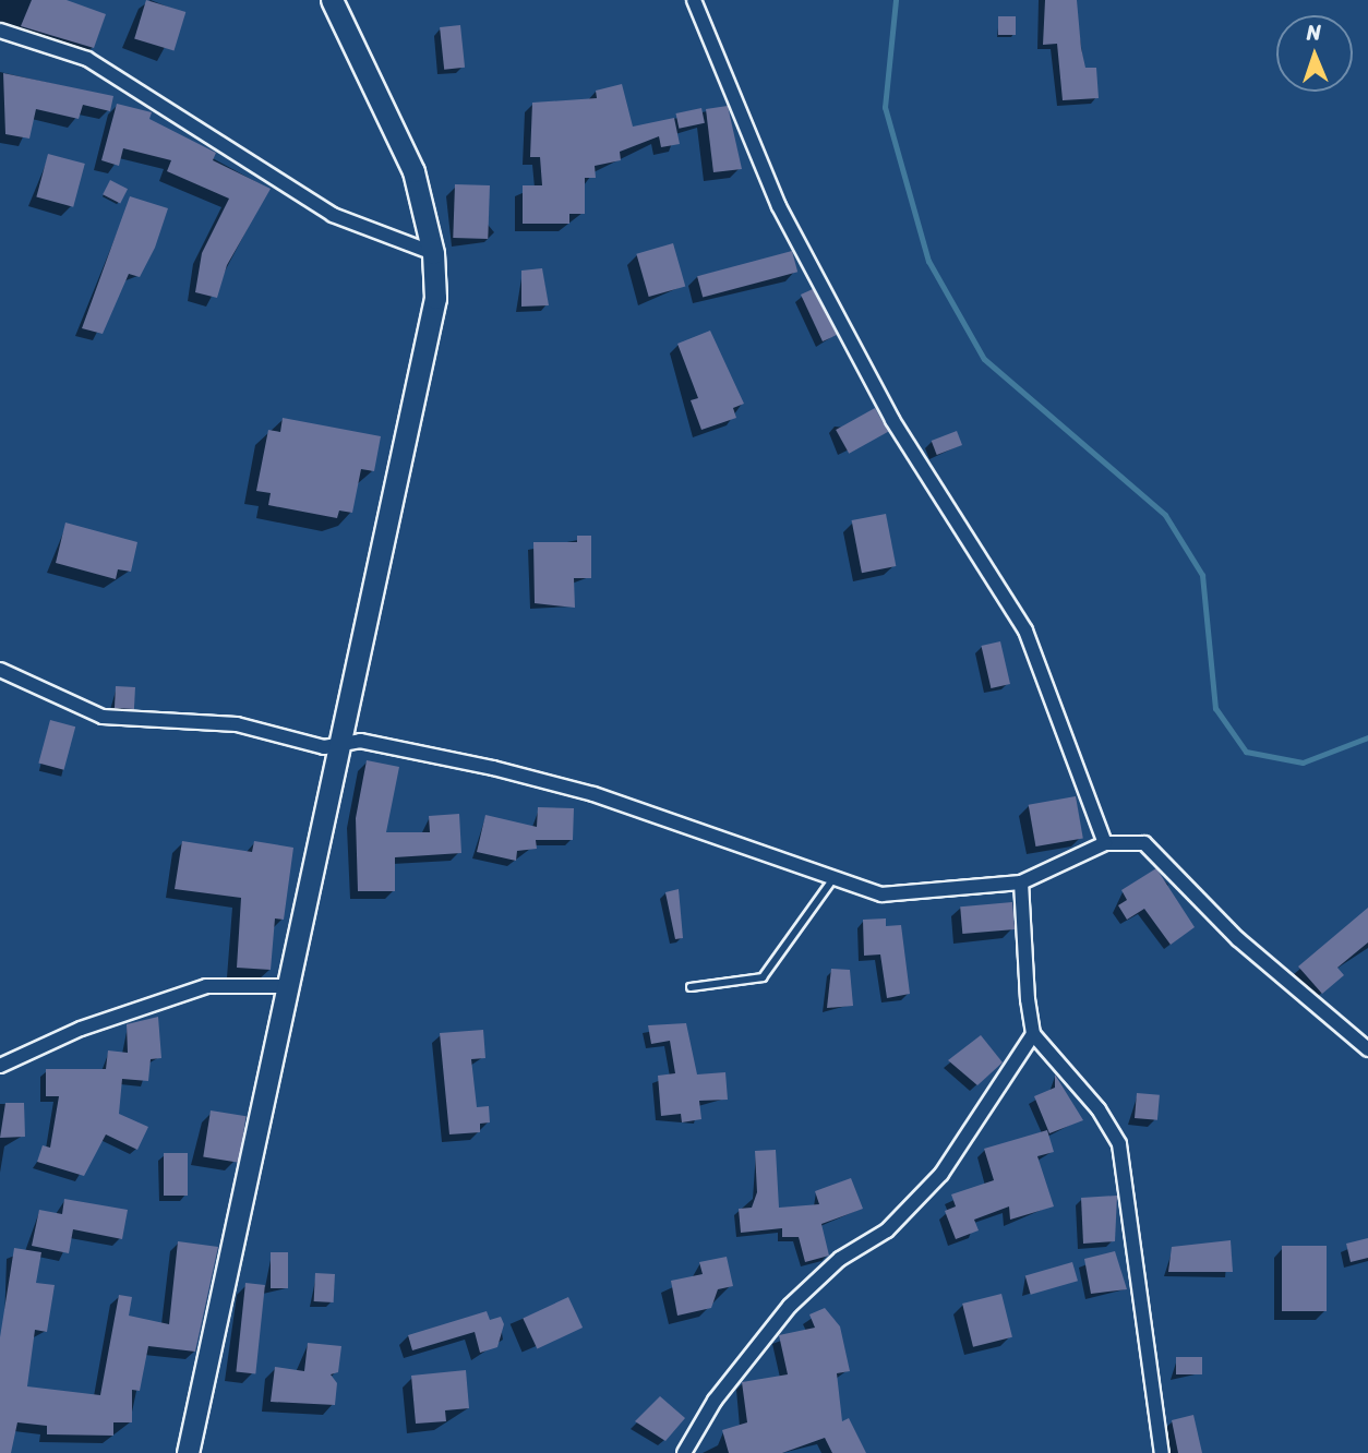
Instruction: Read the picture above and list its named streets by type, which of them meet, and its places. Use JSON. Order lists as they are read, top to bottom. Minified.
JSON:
{"north":"top"}
